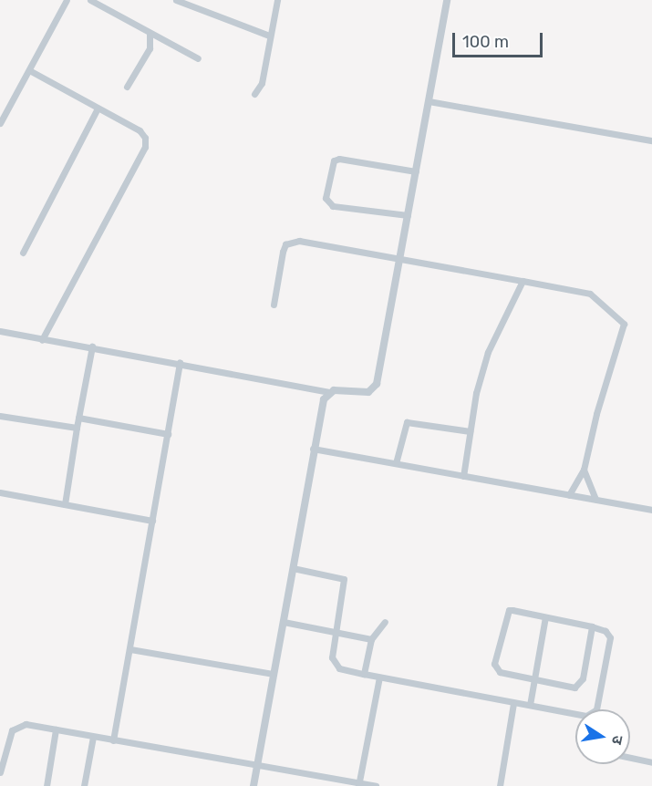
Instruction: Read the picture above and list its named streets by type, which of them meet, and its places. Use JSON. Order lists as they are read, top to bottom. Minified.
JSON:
{"scale_bar":"100 m","north":"right"}
